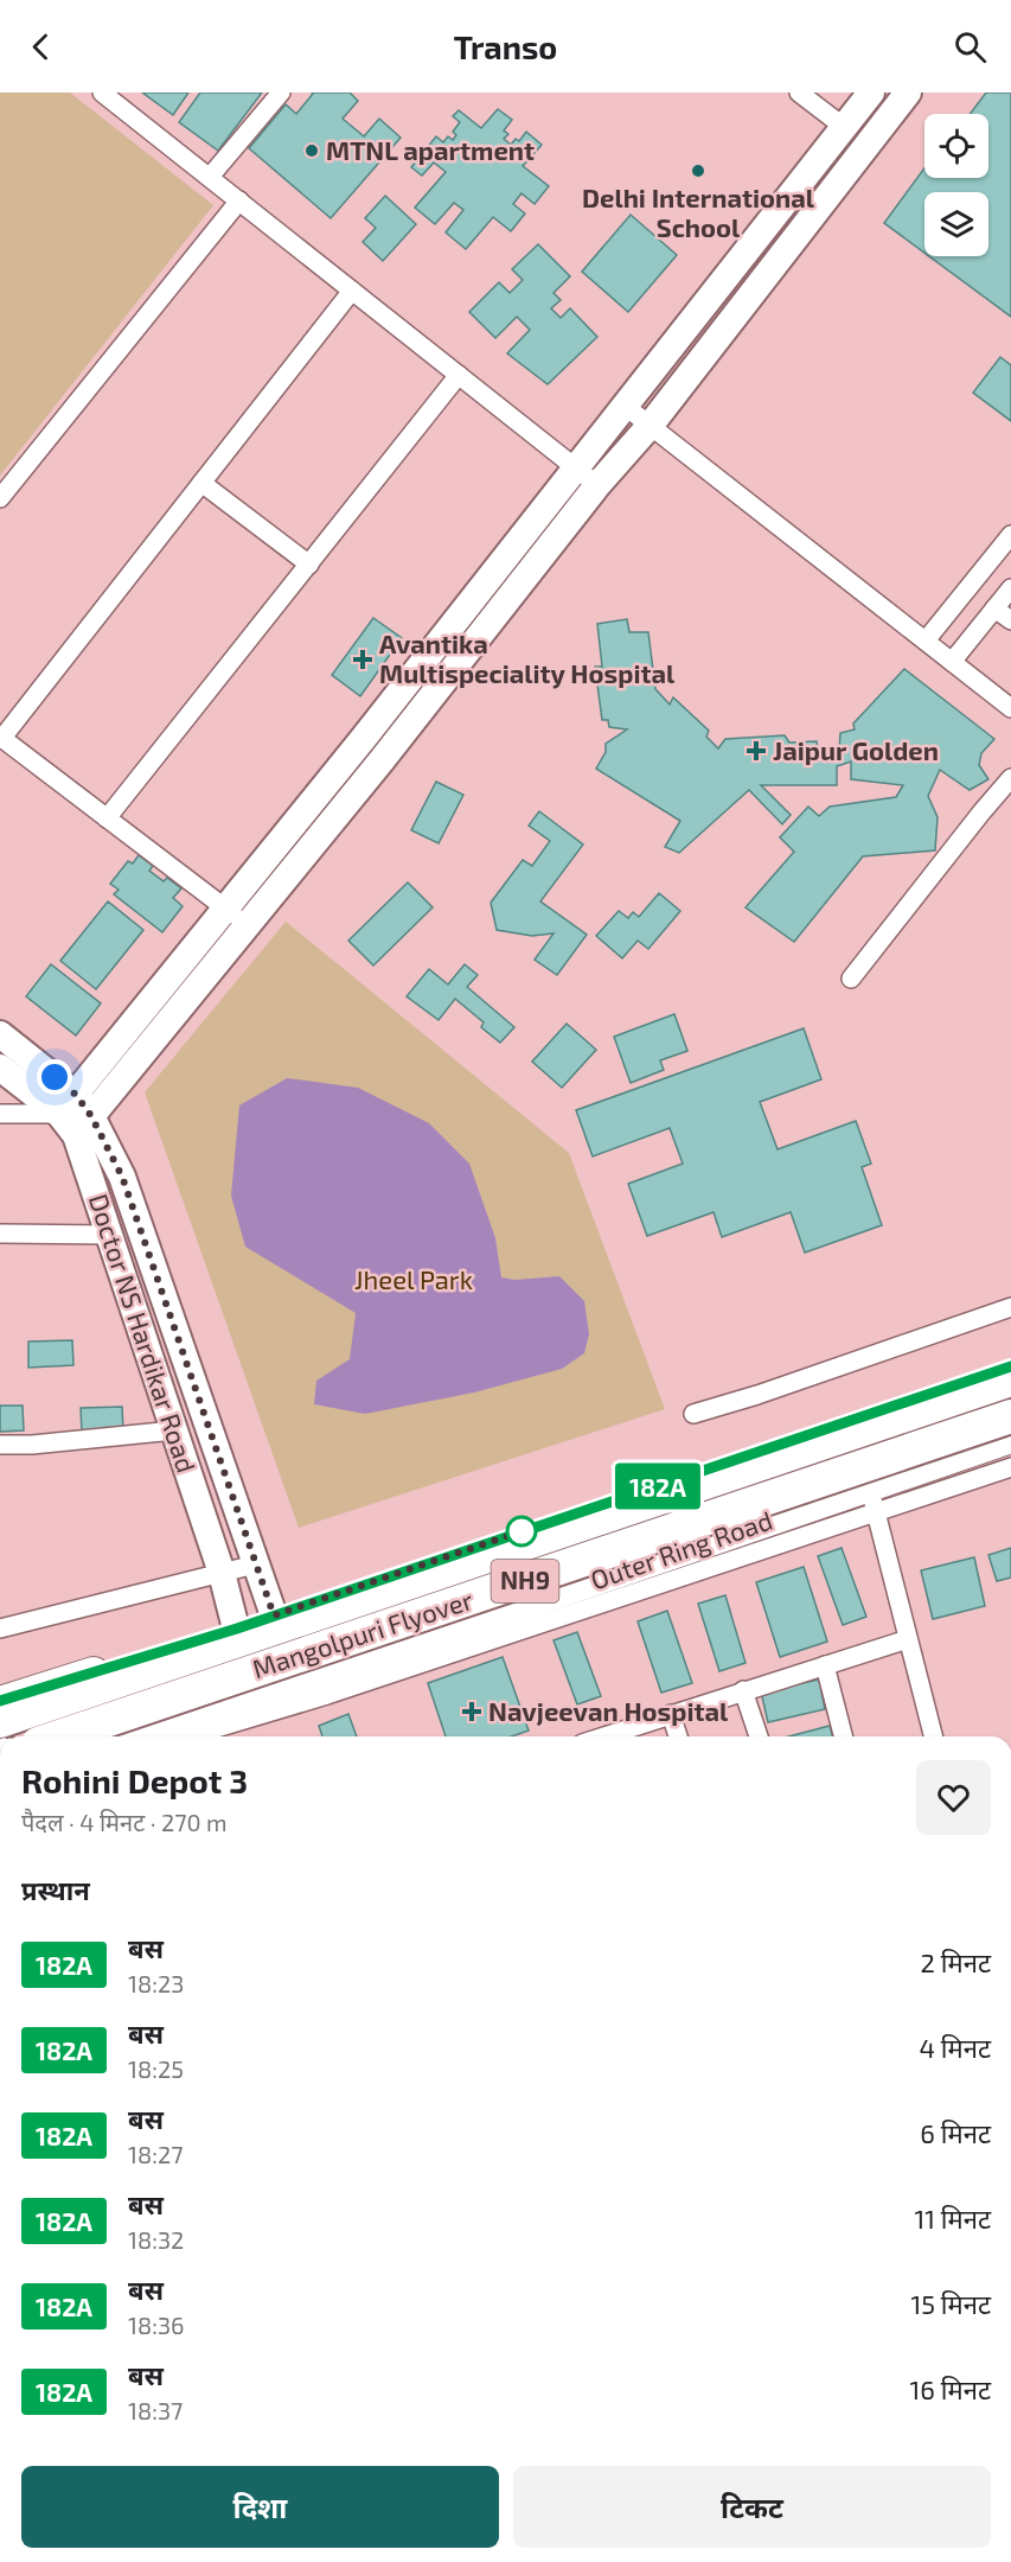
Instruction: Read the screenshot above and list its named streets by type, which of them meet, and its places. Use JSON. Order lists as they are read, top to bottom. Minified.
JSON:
{"streets":{"highway":["NH9","Mangolpuri Flyover"],"main road":["Outer Ring Road"],"street":["Doctor NS Hardikar Road"]},"parks":["Jheel Park"],"places":{"other":["MTNL apartment","Delhi International School"],"health":["Avantika Multispeciality Hospital","Jaipur Golden","Navjeevan Hospital"]},"lines":["bus line 182A"],"page":{"header":"Transo","on_map":"182A","heading":[["Rohini Depot 3","पैदल · 4 मिनट · 270 m"],"प्रस्थान"],"list":[{"mark":"182A","name":"बस","note":"18:23","value":"2 मिनट"},{"mark":"182A","name":"बस","note":"18:25","value":"4 मिनट"},{"mark":"182A","name":"बस","note":"18:27","value":"6 मिनट"},{"mark":"182A","name":"बस","note":"18:32","value":"11 मिनट"},{"mark":"182A","name":"बस","note":"18:36","value":"15 मिनट"},{"mark":"182A","name":"बस","note":"18:37","value":"16 मिनट"}],"buttons":["दिशा","टिकट"]}}
